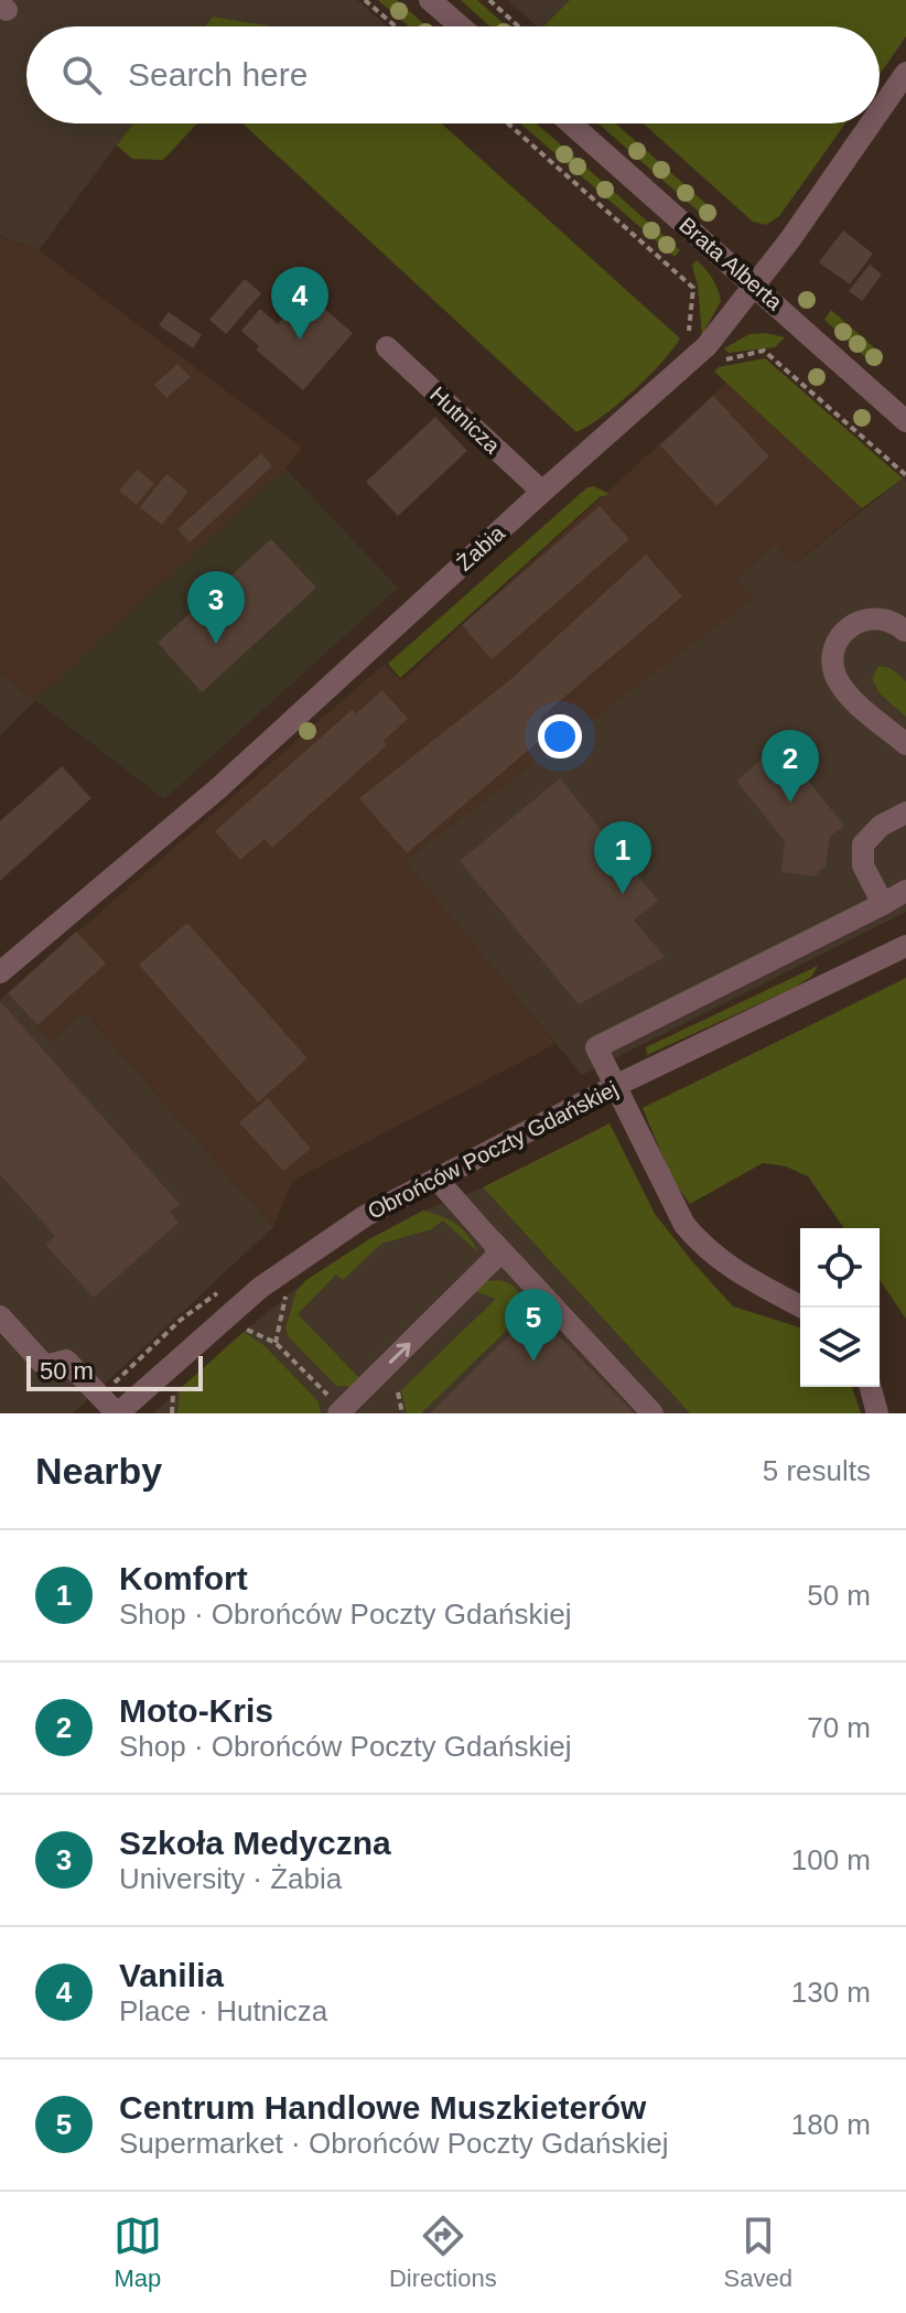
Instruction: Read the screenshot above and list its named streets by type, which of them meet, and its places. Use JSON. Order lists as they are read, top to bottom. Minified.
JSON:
{"streets":{"street":["Brata Alberta","Hutnicza","Żabia","Obrońców Poczty Gdańskiej"]},"crossings":[["Brata Alberta","Żabia"],["Hutnicza","Żabia"]],"scale_bar":"50 m","page":{"search":"Search here","pins":["4","3","2","1","5"],"scale":"50 m","heading":["Nearby","5 results"],"list":[{"mark":"1","name":"Komfort","note":"Shop · Obrońców Poczty Gdańskiej","value":"50 m"},{"mark":"2","name":"Moto-Kris","note":"Shop · Obrońców Poczty Gdańskiej","value":"70 m"},{"mark":"3","name":"Szkoła Medyczna","note":"University · Żabia","value":"100 m"},{"mark":"4","name":"Vanilia","note":"Place · Hutnicza","value":"130 m"},{"mark":"5","name":"Centrum Handlowe Muszkieterów","note":"Supermarket · Obrońców Poczty Gdańskiej","value":"180 m"}],"nav":["Map","Directions","Saved"]}}
